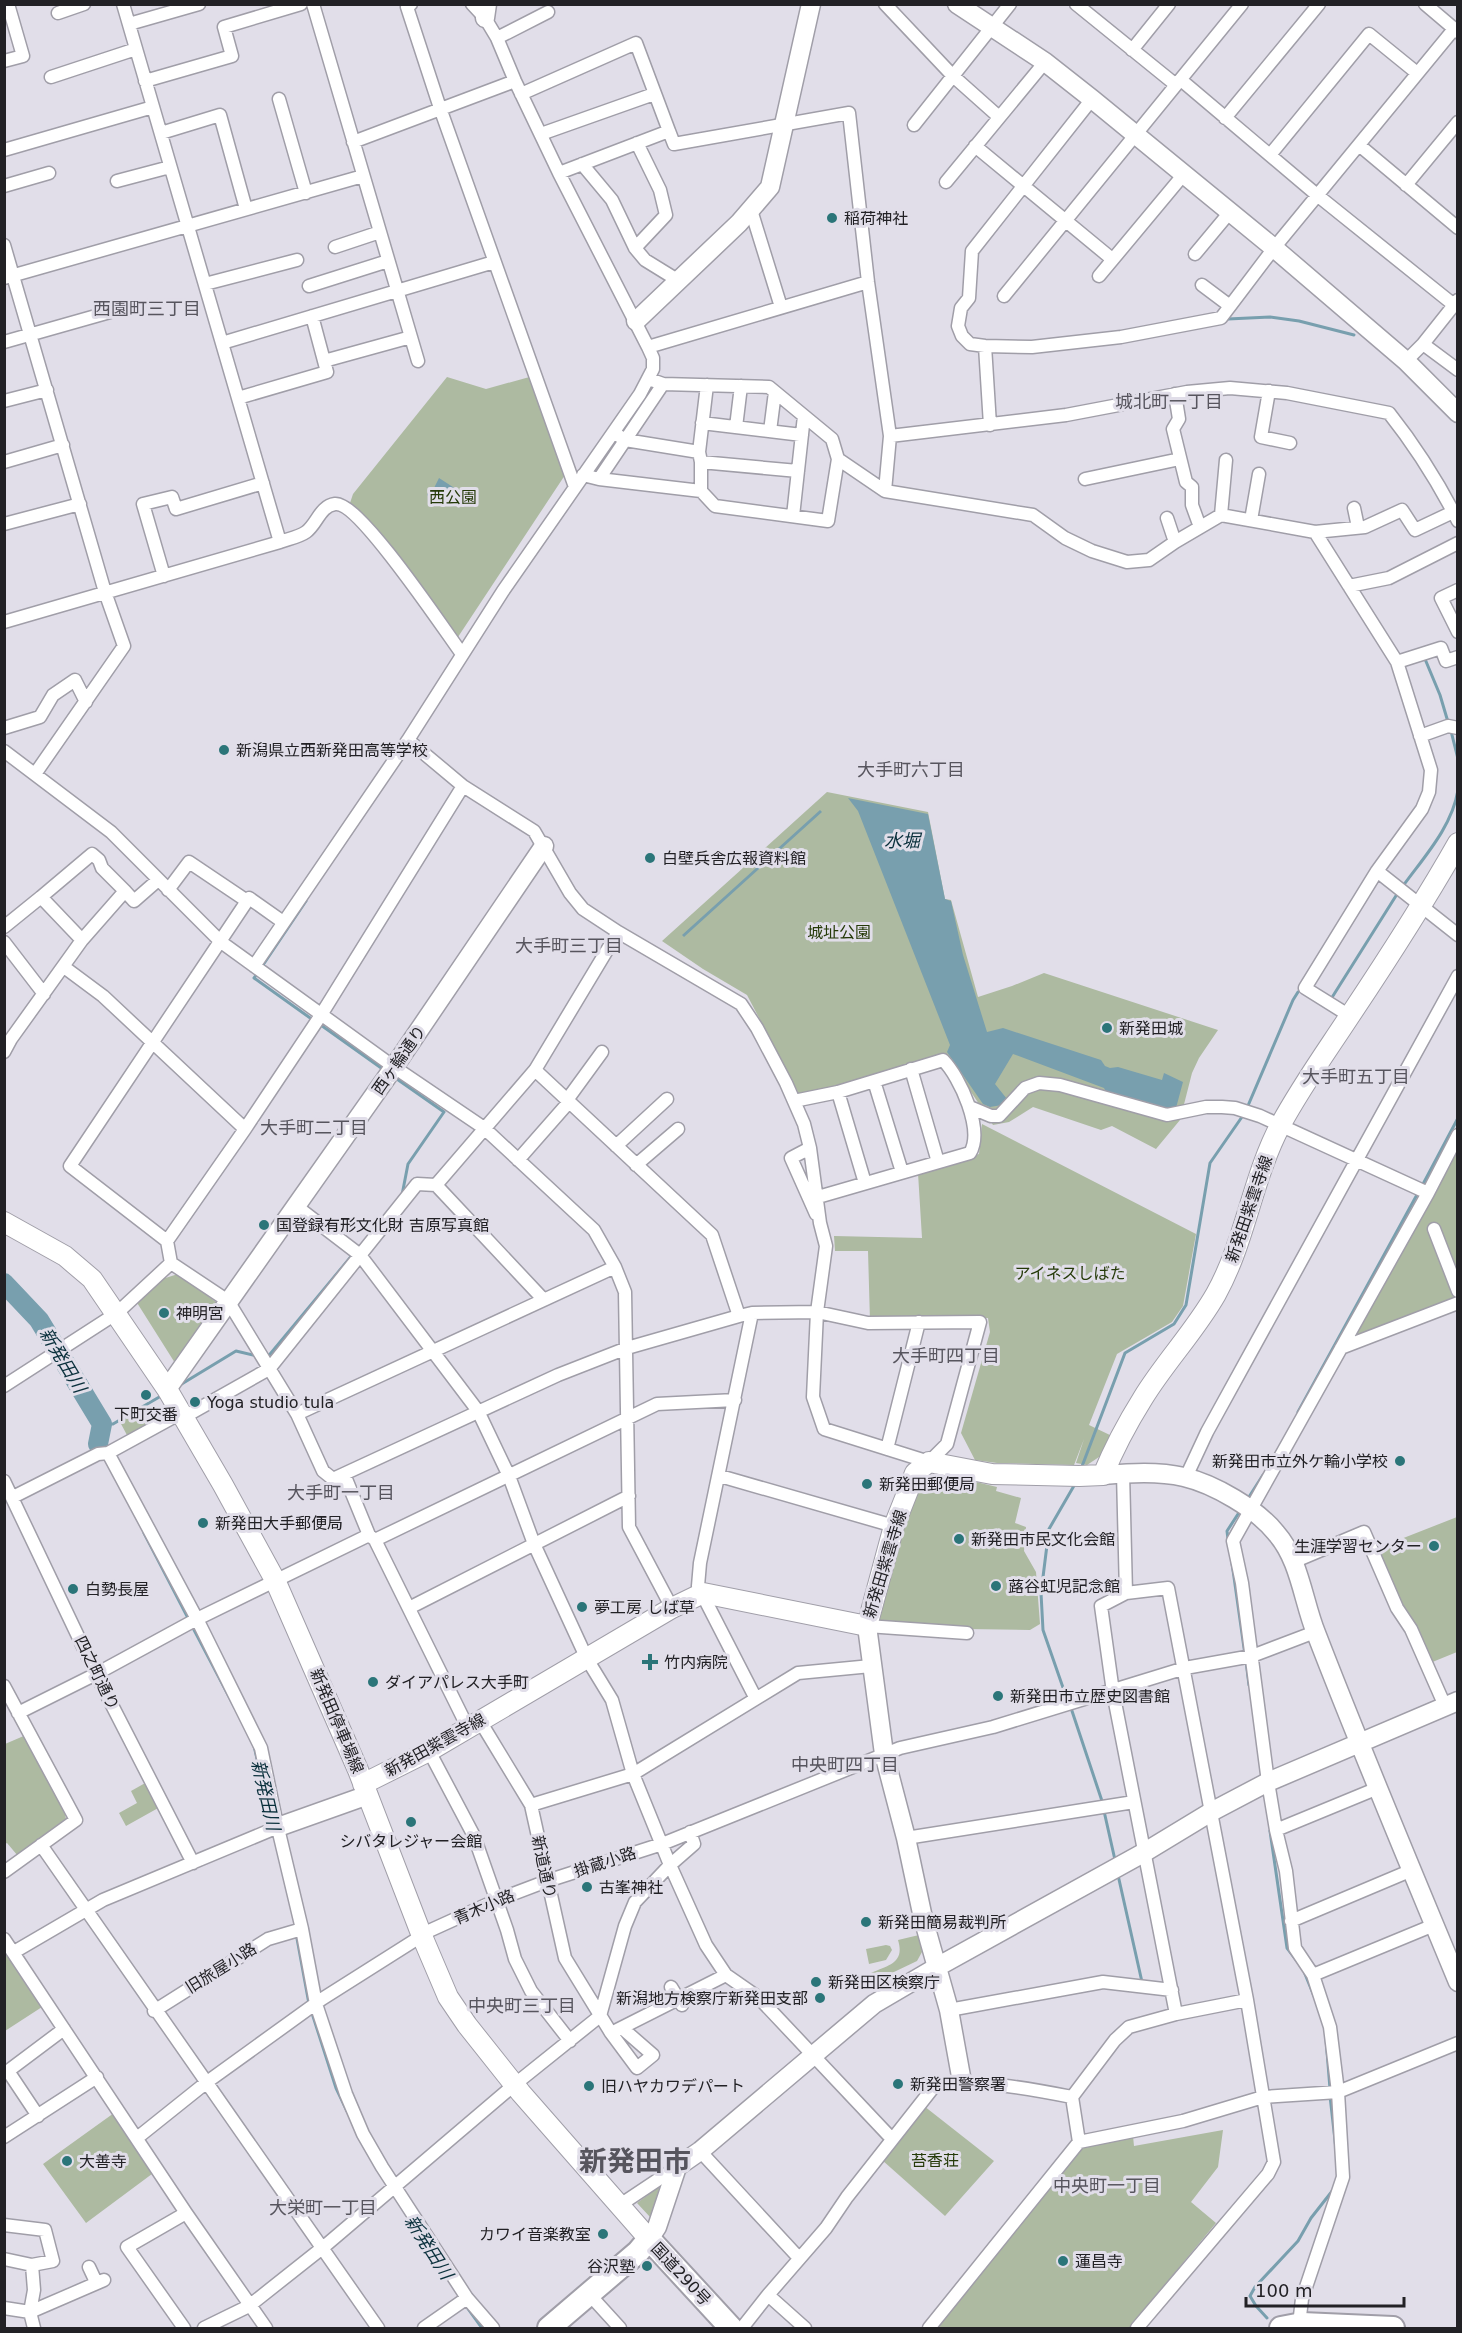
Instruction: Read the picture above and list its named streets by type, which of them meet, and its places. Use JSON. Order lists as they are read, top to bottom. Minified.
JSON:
{"streets":{"highway":["国道290号"],"main road":["新発田紫雲寺線","新発田停車場線"],"street":["西ヶ輪通り","四之町通り","掛蔵小路","新道通り","青木小路","旧旅屋小路"]},"crossings":[["西ヶ輪通り","新発田停車場線"],["新発田紫雲寺線","新発田停車場線"],["新発田紫雲寺線","新道通り"],["新発田停車場線","青木小路"],["新発田停車場線","国道290号"],["掛蔵小路","新道通り"],["掛蔵小路","青木小路"],["新道通り","青木小路"]],"districts":["西園町三丁目","城北町一丁目","大手町六丁目","大手町三丁目","大手町五丁目","大手町二丁目","大手町四丁目","大手町一丁目","中央町四丁目","中央町三丁目","新発田市","中央町一丁目","大栄町一丁目"],"water":["水堀","新発田川"],"parks":["西公園","城址公園","アイネスしばた","苔香荘"],"places":{"other":["稲荷神社","新潟県立西新発田高等学校","白壁兵舎広報資料館","新発田城","国登録有形文化財 吉原写真館","神明宮","下町交番","Yoga studio tula","新発田市立外ケ輪小学校","新発田郵便局","新発田大手郵便局","新発田市民文化会館","生涯学習センター","蕗谷虹児記念館","白勢長屋","夢工房 しば草","ダイアパレス大手町","新発田市立歴史図書館","シバタレジャー会館","古峯神社","新発田簡易裁判所","新発田区検察庁","新潟地方検察庁新発田支部","新発田警察署","旧ハヤカワデパート","大善寺","カワイ音楽教室","蓮昌寺","谷沢塾"],"health":["竹内病院"]},"scale_bar":"100 m"}
